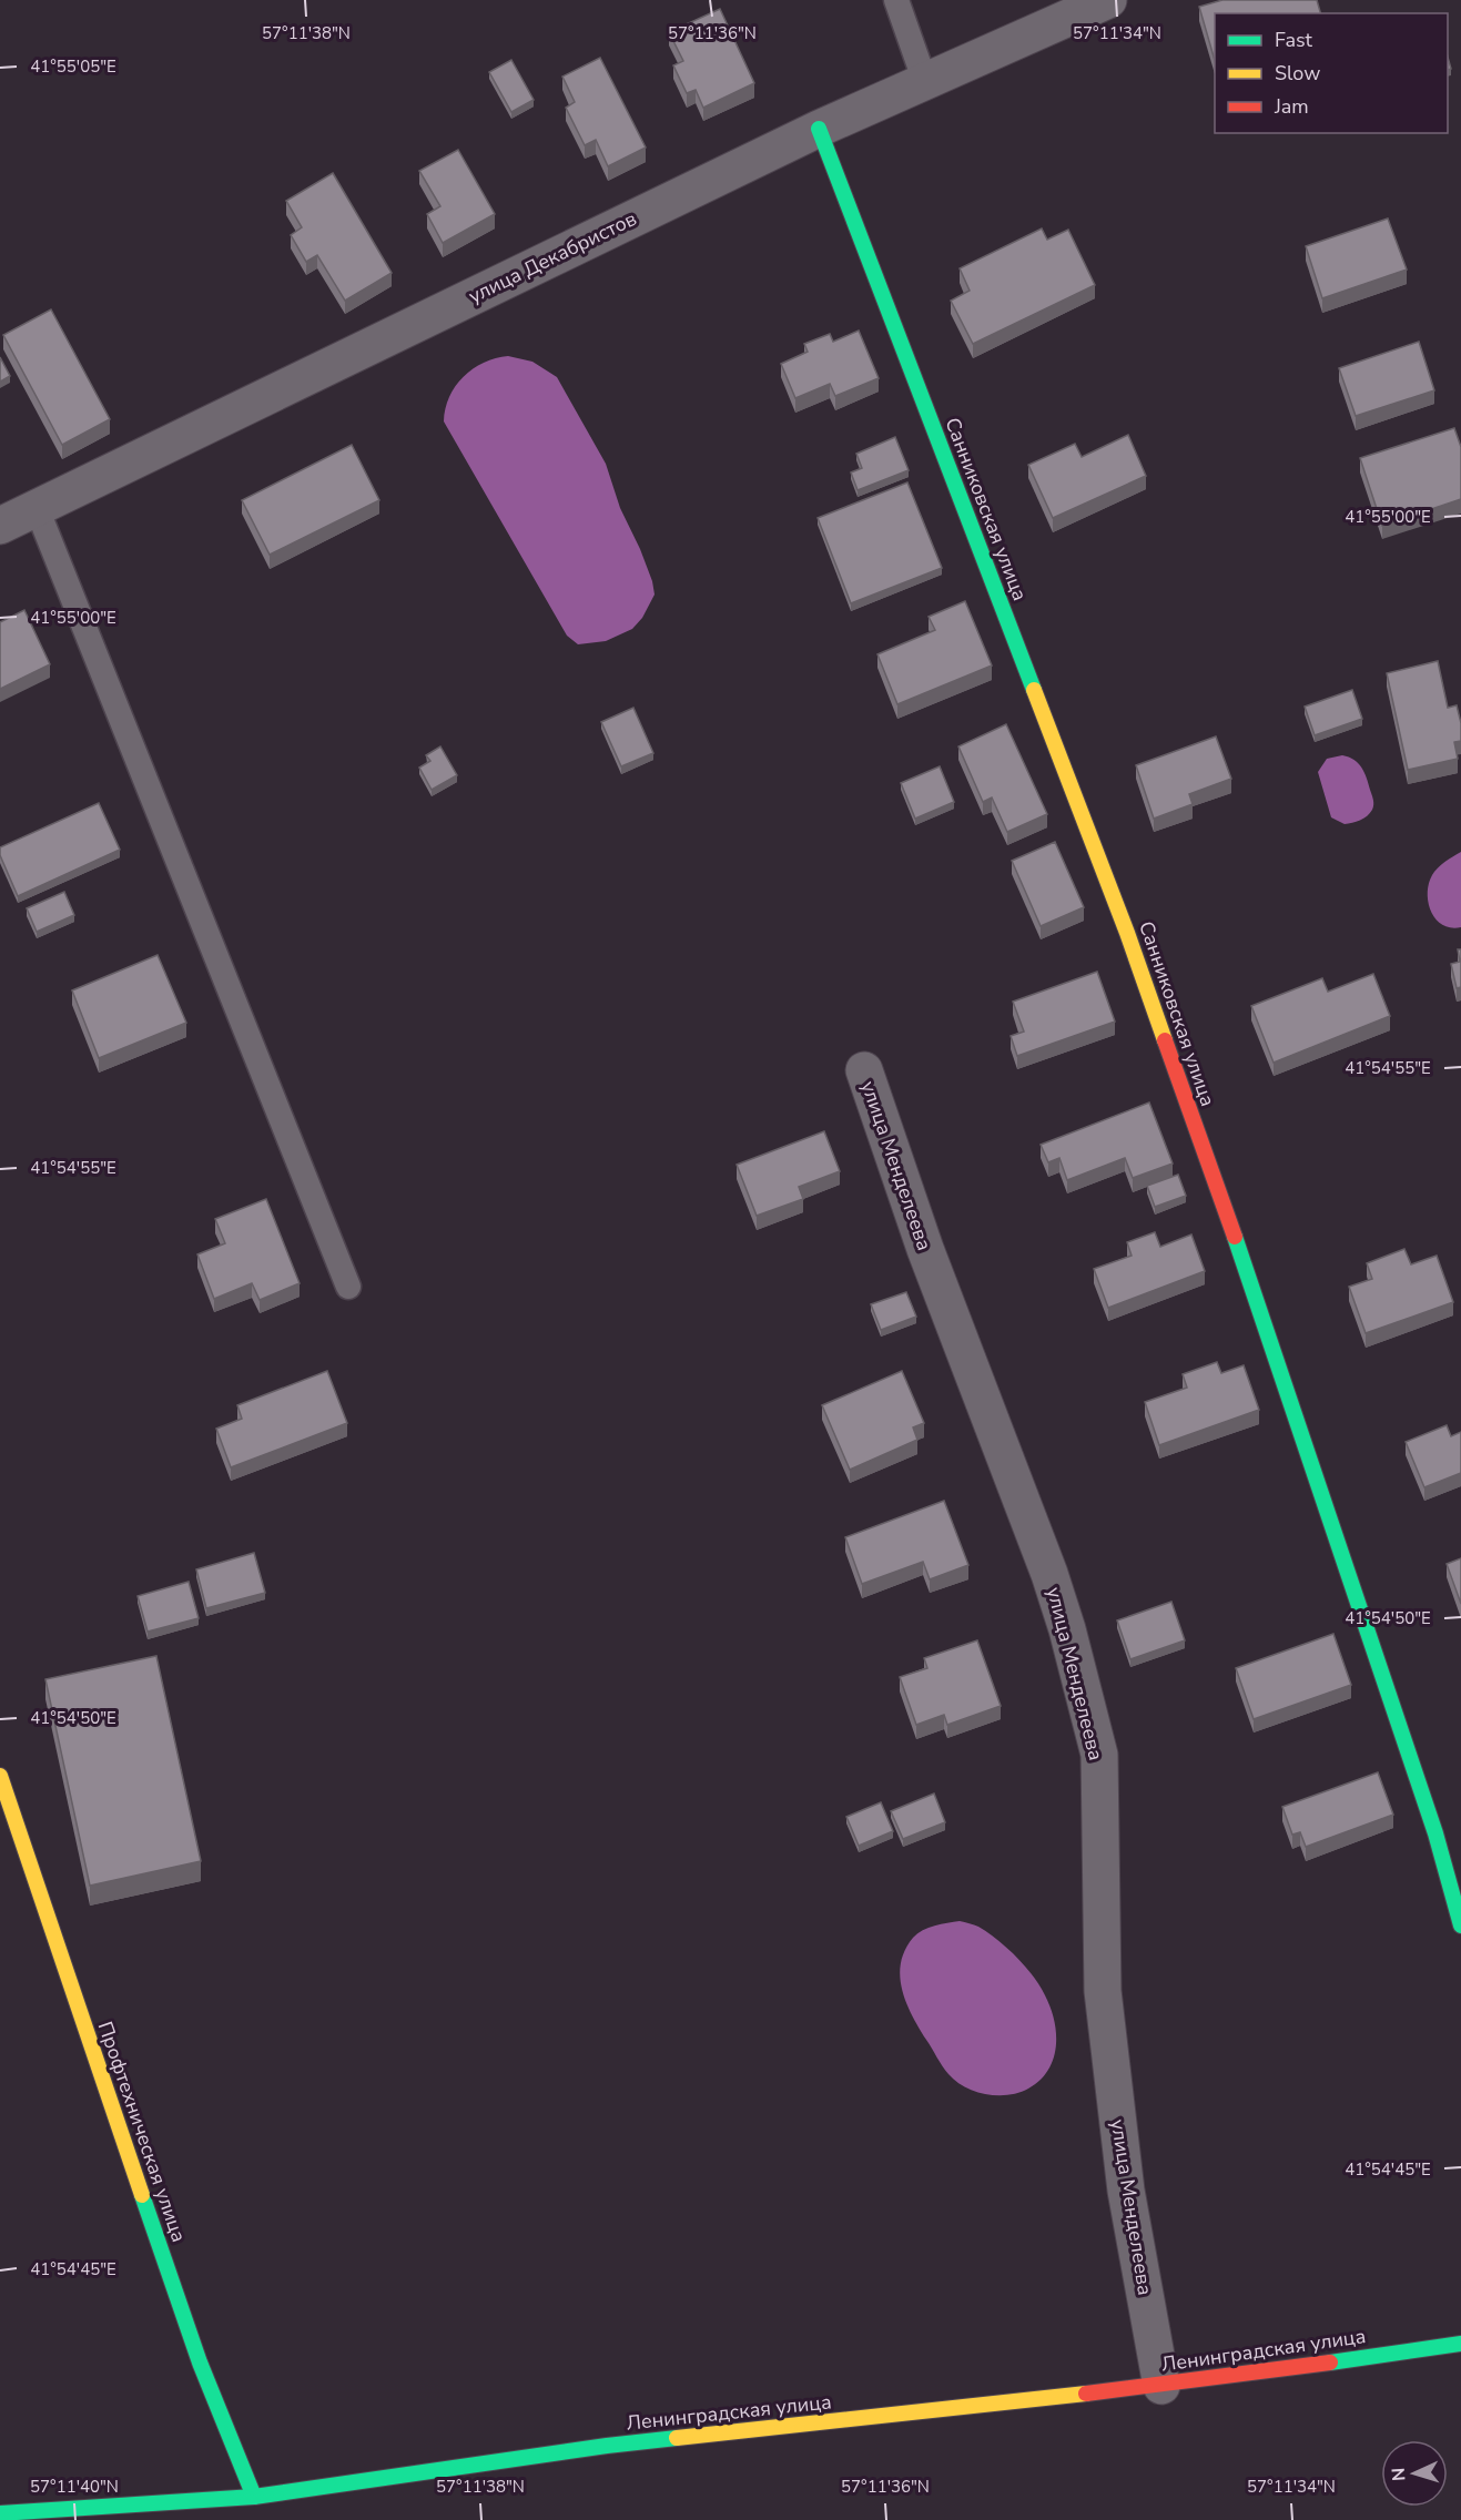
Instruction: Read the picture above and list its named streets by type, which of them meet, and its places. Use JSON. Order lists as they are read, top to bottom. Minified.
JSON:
{"streets":{"street":["улица Декабристов","Санниковская улица","улица Менделеева","Профтехническая улица","Ленинградская улица"]},"crossings":[["улица Декабристов","Санниковская улица"],["улица Менделеева","Ленинградская улица"],["Профтехническая улица","Ленинградская улица"]],"legend":["Fast","Slow","Jam"],"north":"left","coordinates":["57°11'38\"N","57°11'36\"N","57°11'34\"N","41°55'05\"E","41°55'00\"E","41°54'55\"E","41°54'50\"E","41°54'45\"E","57°11'40\"N"]}
